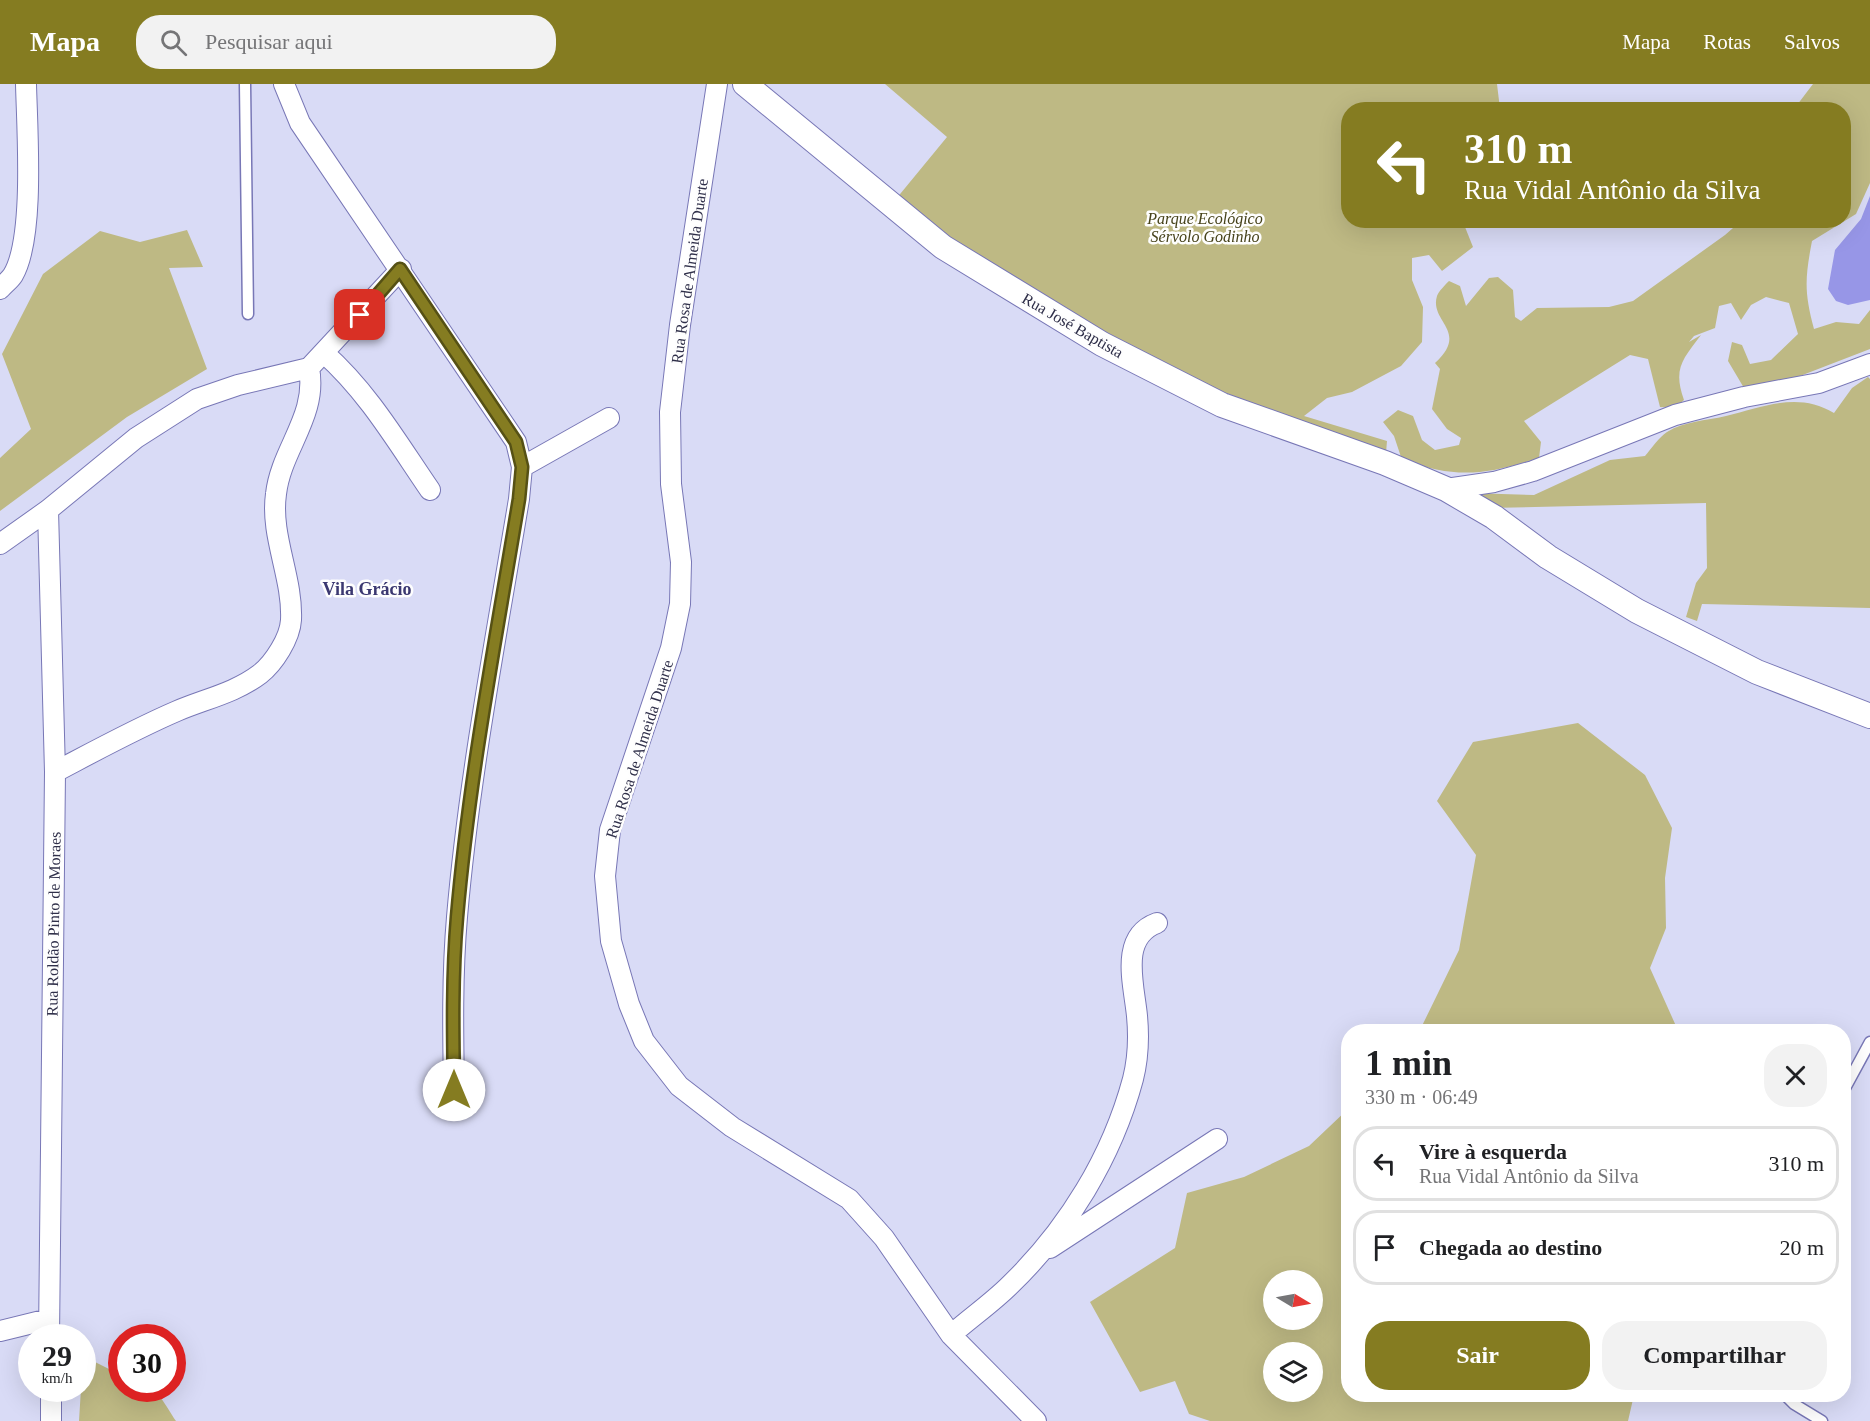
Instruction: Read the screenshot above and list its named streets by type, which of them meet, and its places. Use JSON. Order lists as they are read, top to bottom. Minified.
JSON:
{"streets":{"street":["Rua Rosa de Almeida Duarte","Rua José Baptista","Rua Roldão Pinto de Moraes"]},"districts":["Vila Grácio"],"parks":["Parque Ecológico Sérvolo Godinho"],"north":"right","page":{"header":"Mapa","search":"Pesquisar aqui","nav":["Mapa","Rotas","Salvos"],"turn":["310 m","Rua Vidal Antônio da Silva"],"heading":["1 min","330 m · 06:49"],"list":[{"name":"Vire à esquerda","note":"Rua Vidal Antônio da Silva","value":"310 m"},{"name":"Chegada ao destino","value":"20 m"}],"buttons":["Sair","Compartilhar"],"speed":"29 km/h","limit":"30"}}
